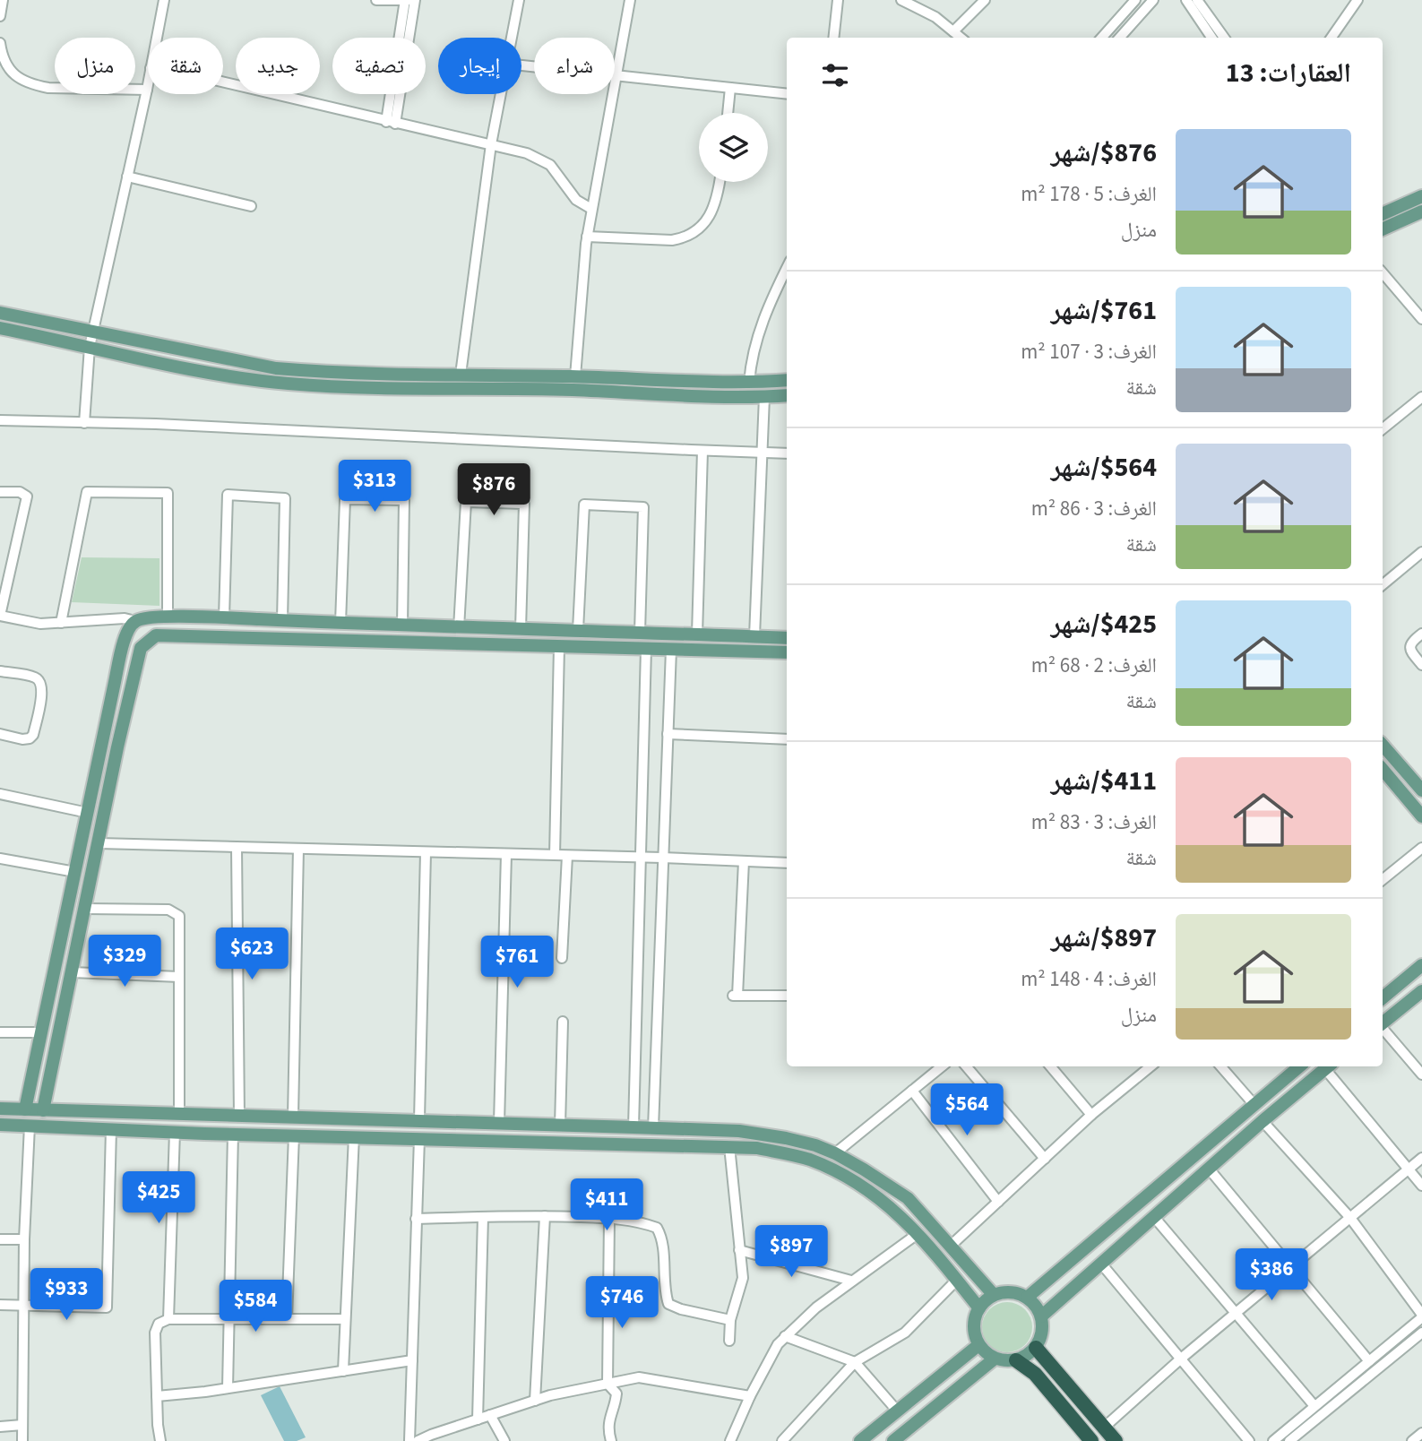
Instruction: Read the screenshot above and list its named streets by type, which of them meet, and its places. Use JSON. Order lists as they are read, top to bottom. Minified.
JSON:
{"page":{"chip":["شراء","إيجار","تصفية","جديد","شقة","منزل"],"heading":"العقارات: 13","list":[{"name":"$876/شهر","note":"الغرف: 5 · 178 m² · منزل"},{"name":"$761/شهر","note":"الغرف: 3 · 107 m² · شقة"},{"name":"$564/شهر","note":"الغرف: 3 · 86 m² · شقة"},{"name":"$425/شهر","note":"الغرف: 2 · 68 m² · شقة"},{"name":"$411/شهر","note":"الغرف: 3 · 83 m² · شقة"},{"name":"$897/شهر","note":"الغرف: 4 · 148 m² · منزل"}],"price":["$313","$876","$623","$329","$761","$564","$425","$411","$897","$386","$933","$746","$584"]}}
